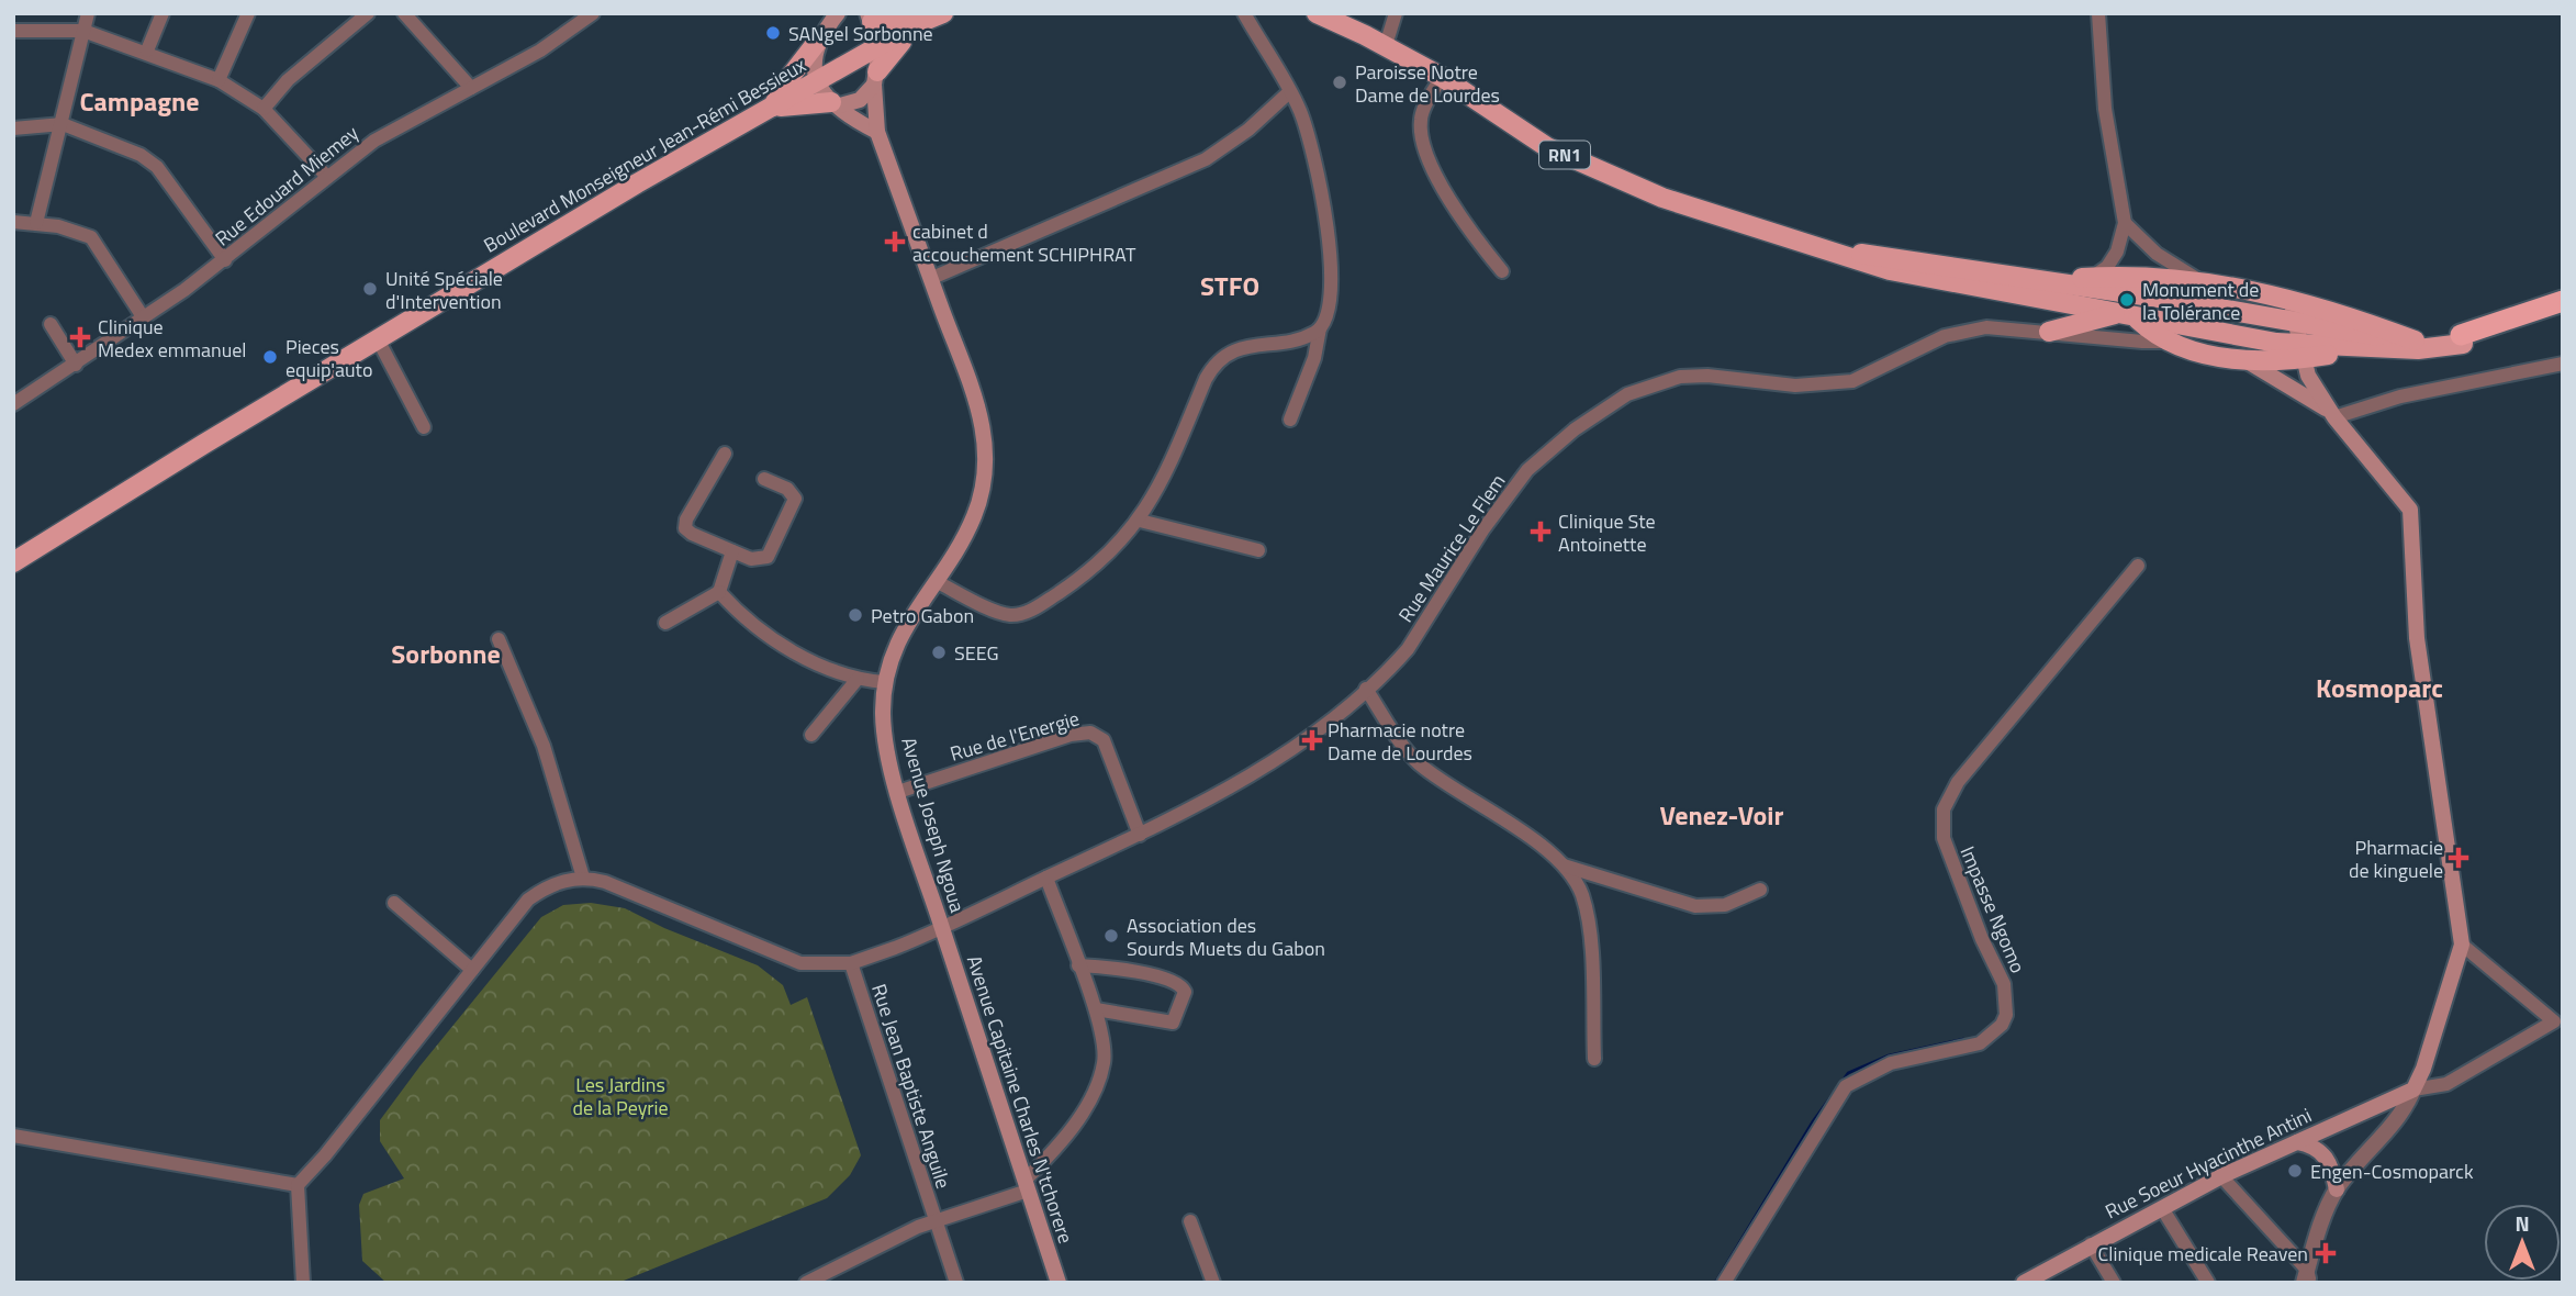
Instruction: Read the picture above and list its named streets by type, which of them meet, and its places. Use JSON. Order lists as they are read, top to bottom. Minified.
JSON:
{"streets":{"highway":["RN1"],"main road":["Boulevard Monseigneur Jean-Rémi Bessieux","Avenue Joseph Ngoua","Avenue Capitaine Charles N'tchorere","Rue Soeur Hyacinthe Antini"],"street":["Rue Edouard Miemey","Rue Maurice Le Flem","Rue de l'Energie","Impasse Ngomo","Rue Jean Baptiste Anguile"]},"crossings":[["Boulevard Monseigneur Jean-Rémi Bessieux","Avenue Joseph Ngoua"],["Rue Maurice Le Flem","Rue de l'Energie"],["Rue Maurice Le Flem","Avenue Joseph Ngoua"],["Rue Maurice Le Flem","Rue Jean Baptiste Anguile"],["Rue Maurice Le Flem","Avenue Capitaine Charles N'tchorere"],["Rue de l'Energie","Avenue Joseph Ngoua"],["Avenue Joseph Ngoua","Avenue Capitaine Charles N'tchorere"]],"districts":["Campagne","STFO","Sorbonne","Kosmoparc","Venez-Voir"],"parks":["Les Jardins de la Peyrie"],"places":{"other":["SANgel Sorbonne","Paroisse Notre Dame de Lourdes","Unité Spéciale d'Intervention","Monument de la Tolérance","Pieces equip'auto","Petro Gabon","SEEG","Association des Sourds Muets du Gabon","Engen-Cosmoparck"],"health":["cabinet d accouchement SCHIPHRAT","Clinique Medex emmanuel","Clinique Ste Antoinette","Pharmacie notre Dame de Lourdes","Pharmacie de kinguele","Clinique medicale Reaven"]},"north":"top"}
